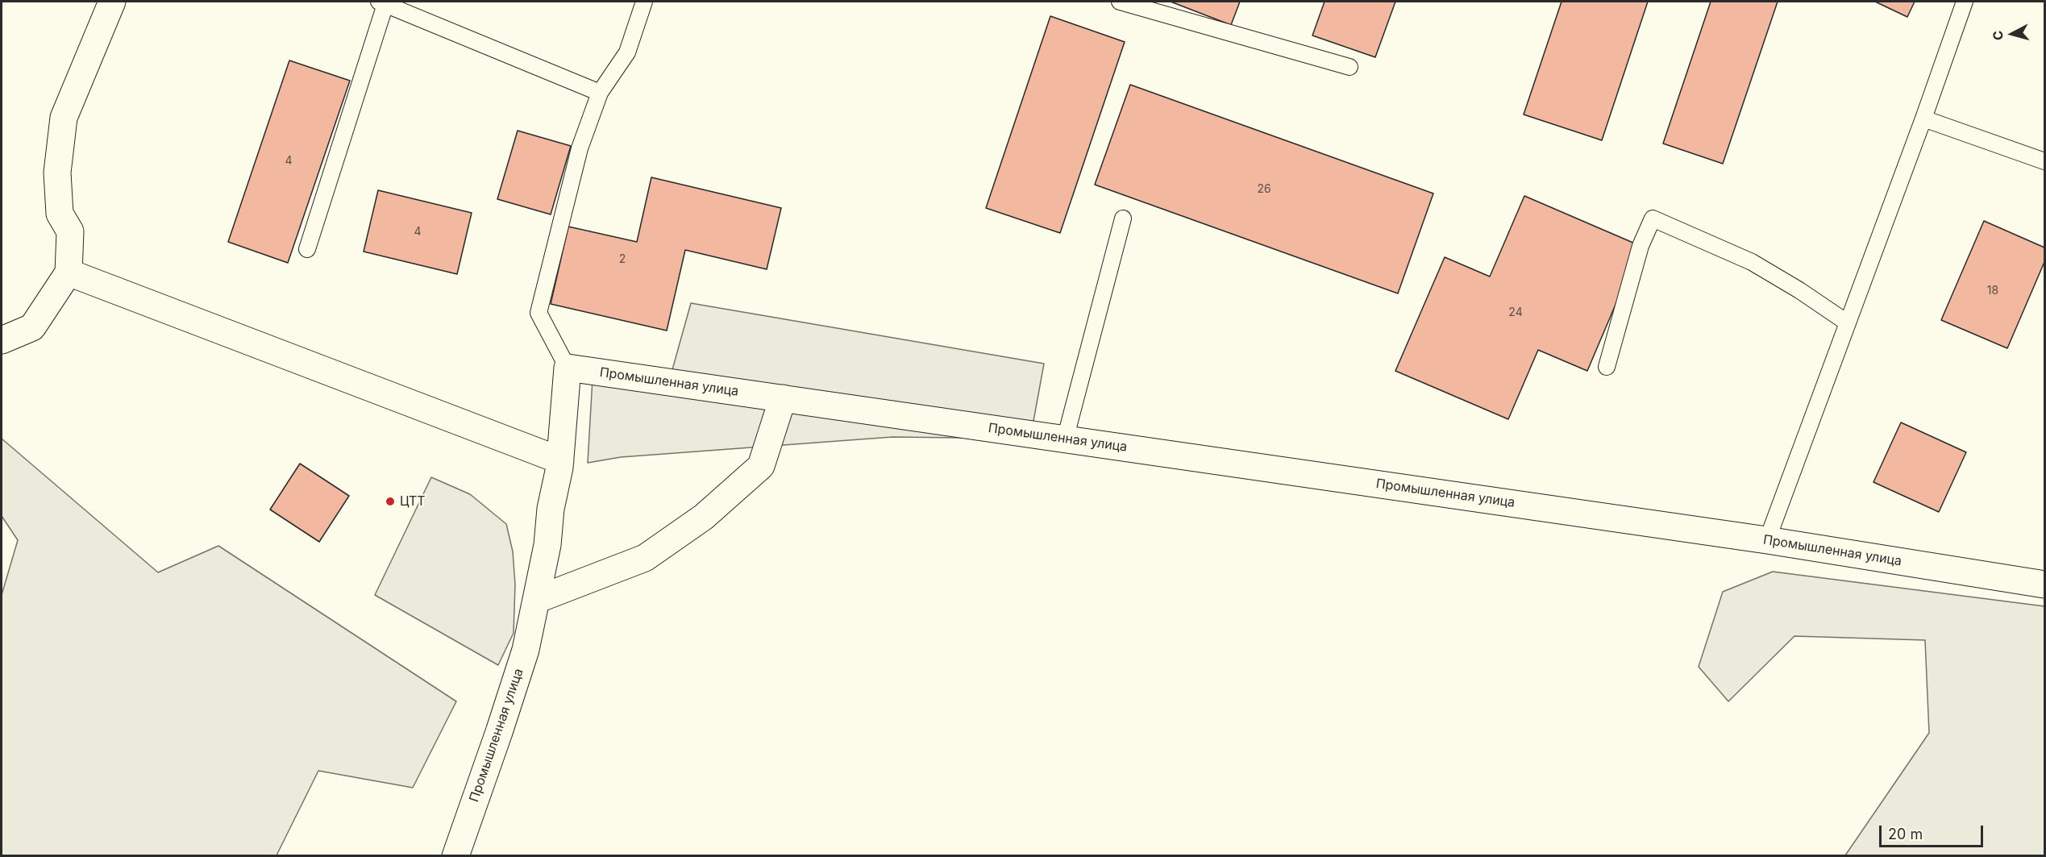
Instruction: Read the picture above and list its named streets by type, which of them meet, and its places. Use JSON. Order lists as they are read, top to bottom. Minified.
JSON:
{"streets":{"street":["Промышленная улица"]},"places":["ЦТТ"],"house_numbers":["4","26","4","2","18","24"],"scale_bar":"20 m","north":"left"}
